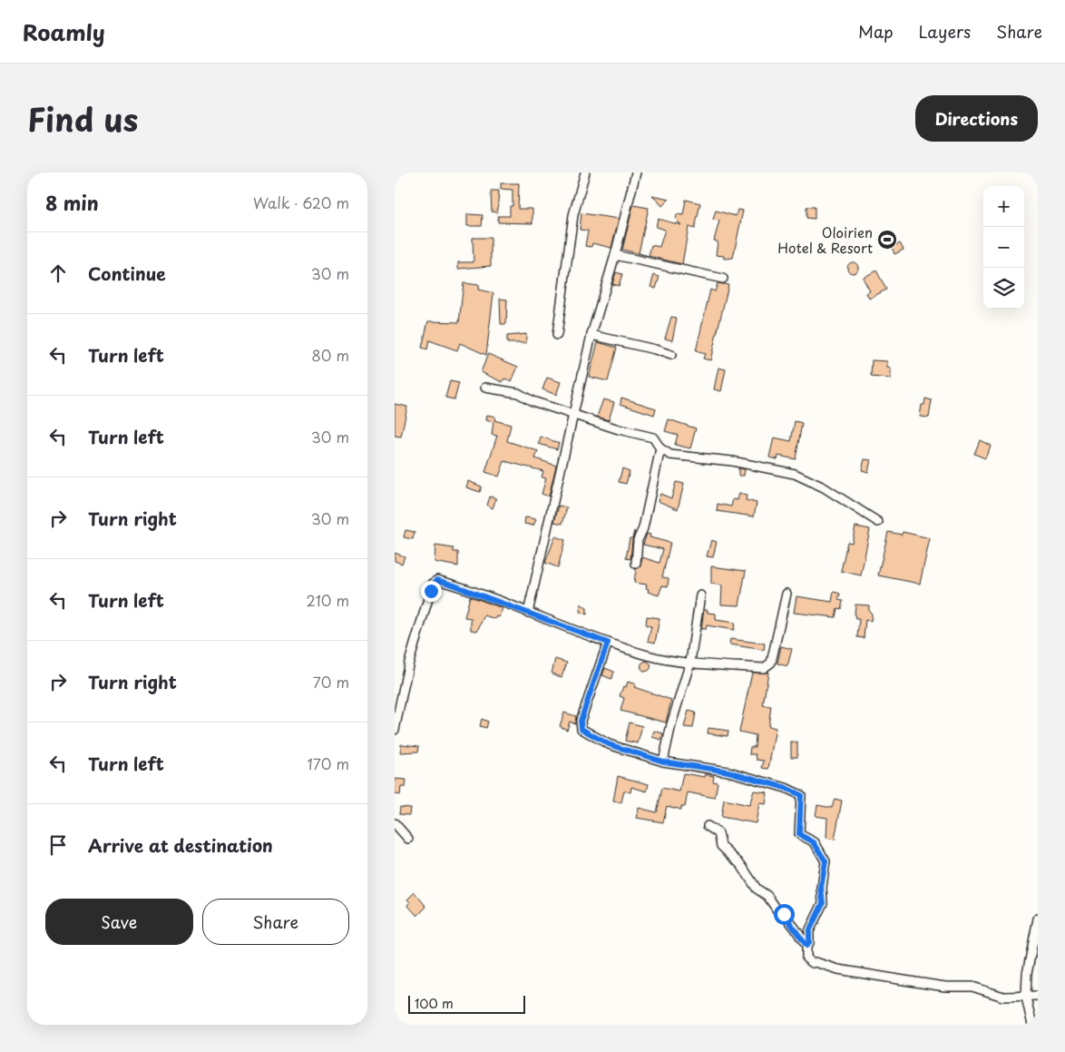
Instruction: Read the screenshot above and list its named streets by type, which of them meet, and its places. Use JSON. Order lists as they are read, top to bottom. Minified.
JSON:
{"places":{"sports":["Oloirien Hotel & Resort"]},"scale_bar":"100 m","page":{"header":"Roamly","nav":["Map","Layers","Share"],"title":"Find us","buttons":["Directions",["Save","Share"]],"heading":["8 min","Walk · 620 m"],"map_buttons":["+","−"],"list":[["Continue","30 m"],["Turn left","80 m"],["Turn left","30 m"],["Turn right","30 m"],["Turn left","210 m"],["Turn right","70 m"],["Turn left","170 m"],"Arrive at destination"],"scale":"100 m"}}
